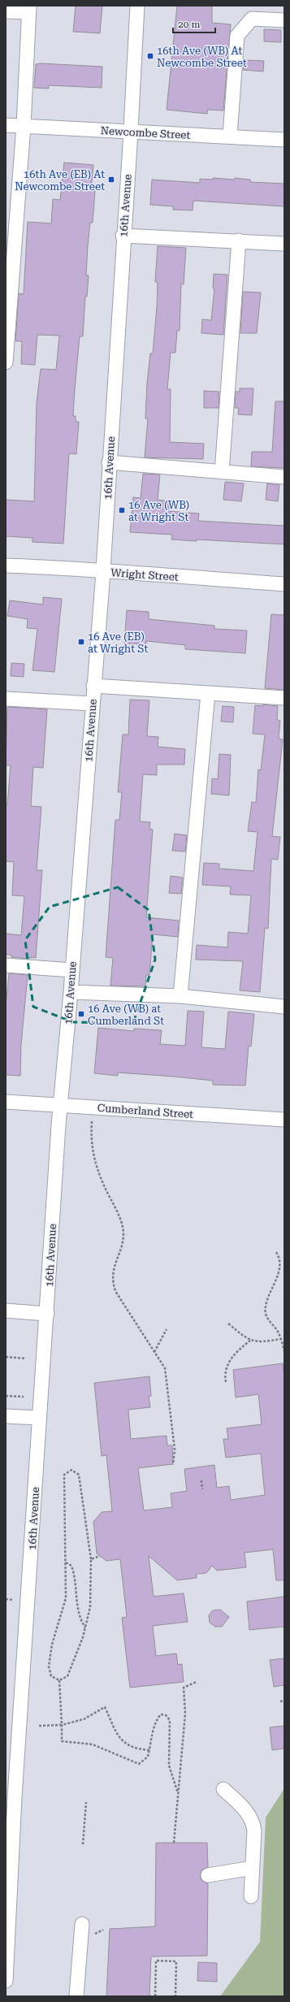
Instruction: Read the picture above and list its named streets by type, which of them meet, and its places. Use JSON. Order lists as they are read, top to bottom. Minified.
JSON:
{"streets":{"street":["Newcombe Street","16th Avenue","Wright Street","Cumberland Street"]},"crossings":[["Newcombe Street","16th Avenue"],["16th Avenue","Wright Street"],["16th Avenue","Cumberland Street"]],"places":{"transit":["16th Ave (WB) At Newcombe Street","16th Ave (EB) At Newcombe Street","16 Ave (WB) at Wright St","16 Ave (EB) at Wright St","16 Ave (WB) at Cumberland St"]},"scale_bar":"20 m"}
